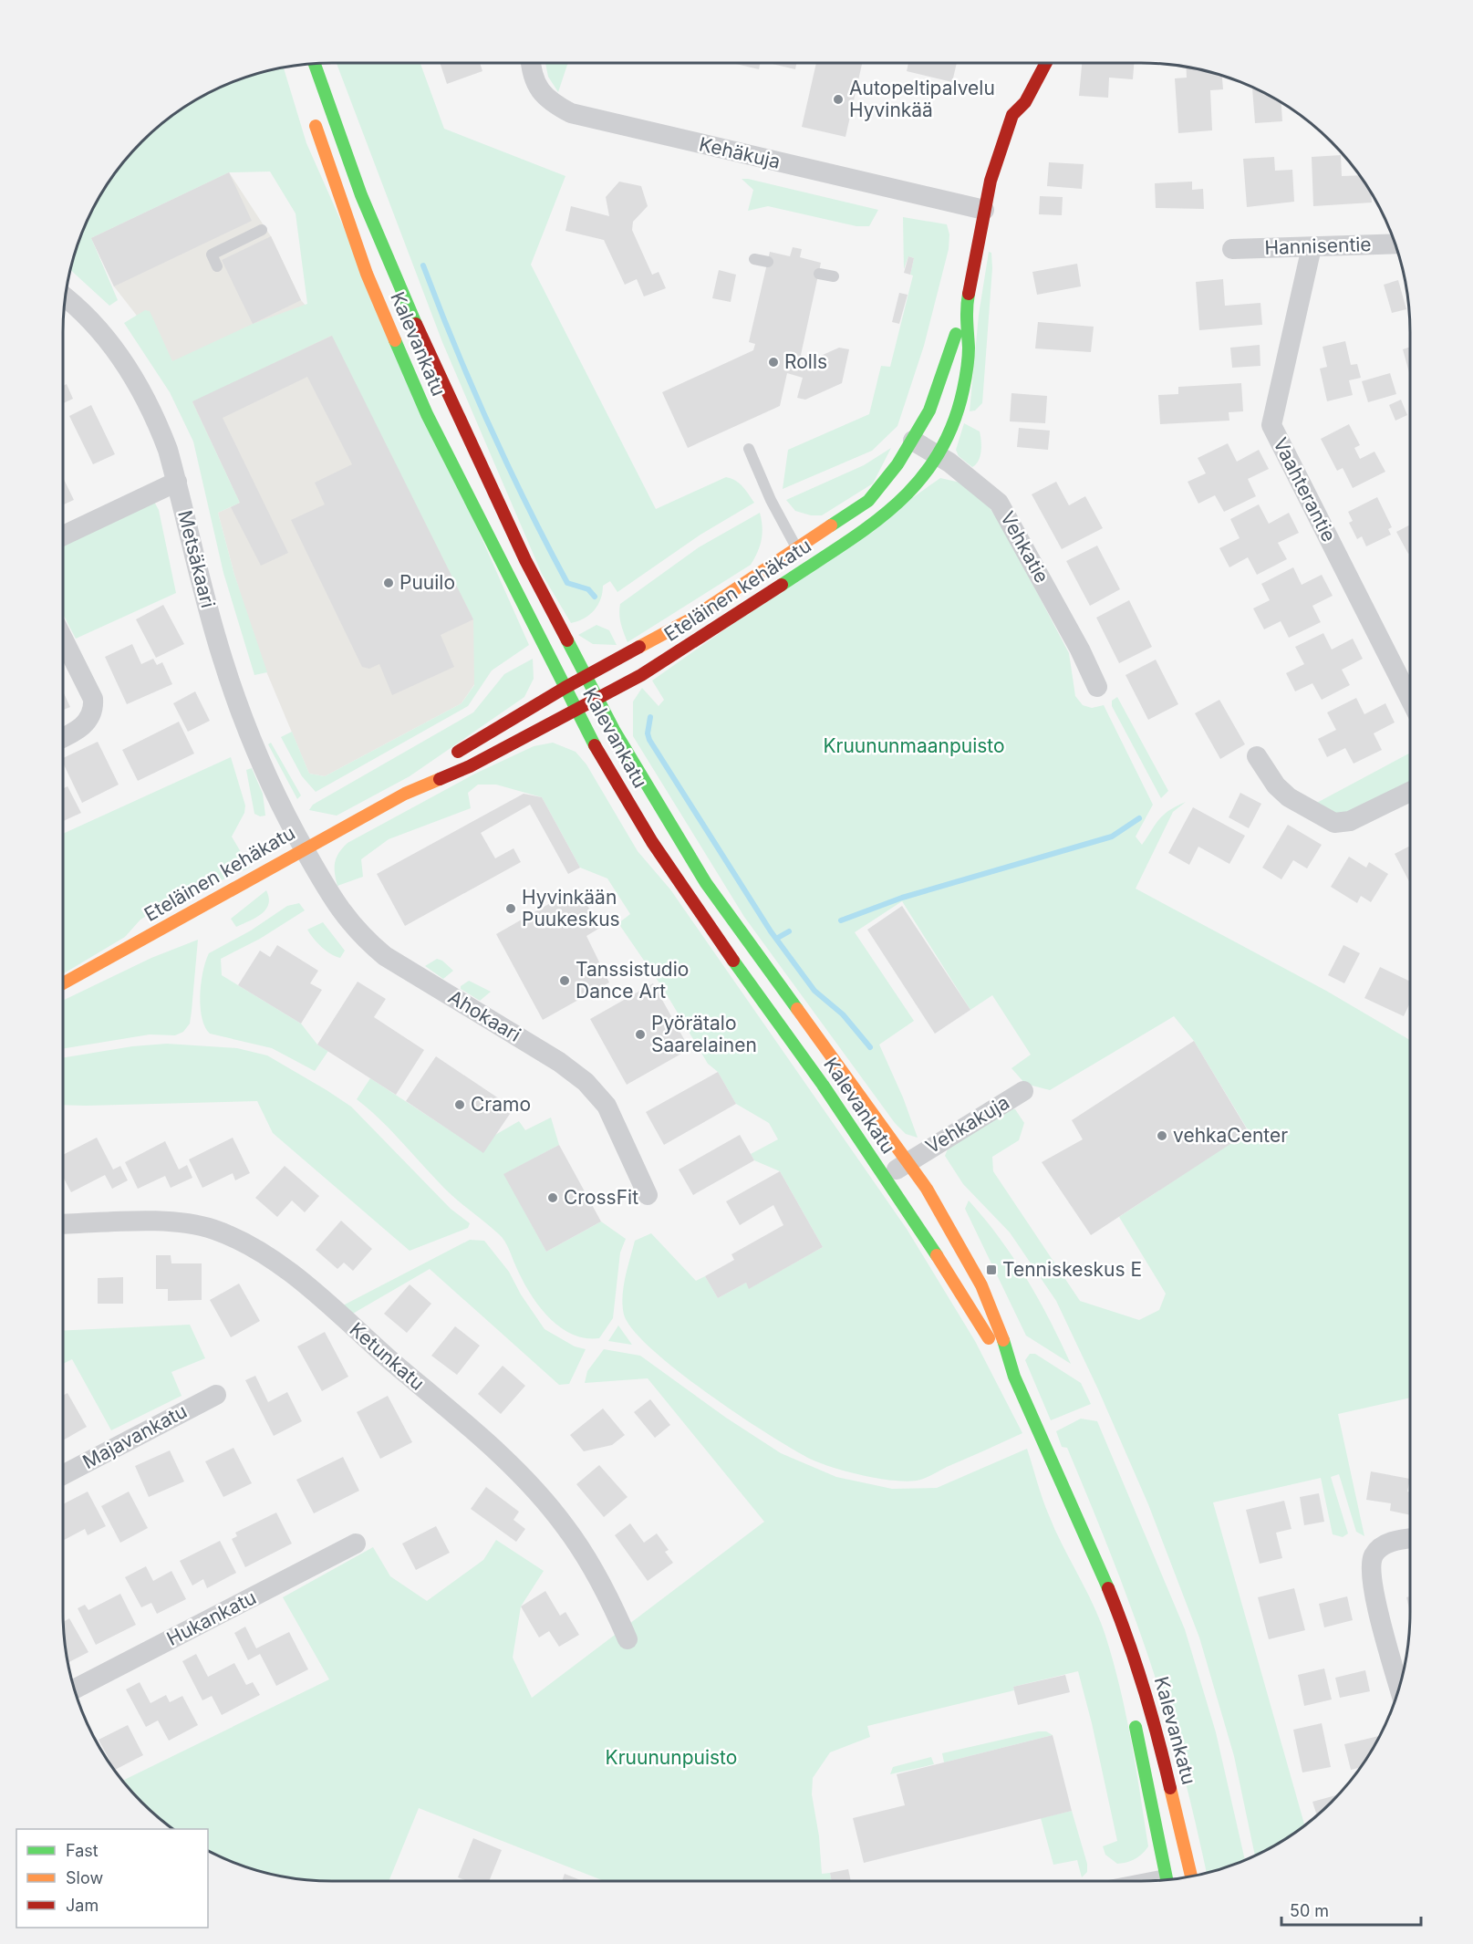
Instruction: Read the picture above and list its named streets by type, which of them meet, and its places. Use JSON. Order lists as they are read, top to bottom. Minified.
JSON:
{"streets":{"main road":["Kalevankatu","Eteläinen kehäkatu"],"street":["Kehäkuja","Hannisentie","Vaahterantie","Vehkatie","Metsäkaari","Ahokaari","Vehkakuja","Ketunkatu","Majavankatu","Hukankatu"]},"crossings":[["Kehäkuja","Eteläinen kehäkatu"],["Hannisentie","Vaahterantie"],["Kalevankatu","Eteläinen kehäkatu"],["Kalevankatu","Vehkakuja"],["Vehkatie","Eteläinen kehäkatu"],["Metsäkaari","Eteläinen kehäkatu"],["Metsäkaari","Ahokaari"],["Eteläinen kehäkatu","Ahokaari"]],"parks":["Kruununmaanpuisto","Kruununpuisto"],"places":{"other":["Autopeltipalvelu Hyvinkää","Rolls","Puuilo","Hyvinkään Puukeskus","Tanssistudio Dance Art","Pyörätalo Saarelainen","Cramo","vehkaCenter","CrossFit"],"transit":["Tenniskeskus E"]},"legend":["Fast","Slow","Jam"],"scale_bar":"50 m"}
